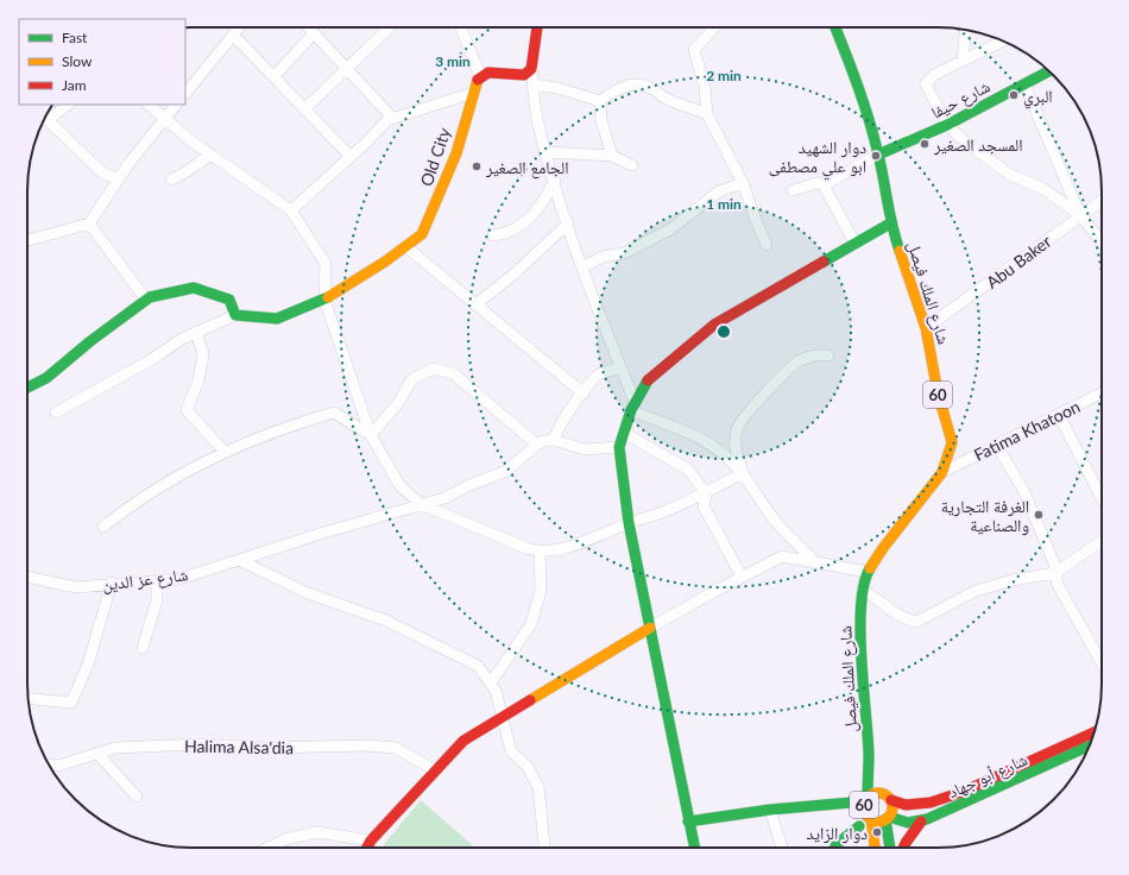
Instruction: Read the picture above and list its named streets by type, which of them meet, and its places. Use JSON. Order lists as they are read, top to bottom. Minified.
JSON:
{"streets":{"street":["شارع حيفا","Old City","Abu Baker","شارع الملك فيصل","60","Fatima Khatoon","شارع عز الدين","Halima Alsa'dia","شارع أبو جهاد"]},"crossings":[["شارع حيفا","شارع الملك فيصل"],["Abu Baker","شارع الملك فيصل"],["شارع الملك فيصل","60"],["شارع الملك فيصل","Fatima Khatoon"],["60","شارع أبو جهاد"]],"places":["البري","المسجد الصغير","دوار الشهيد ابو علي مصطفى","الجامع الصغير","الغرفة التجارية والصناعية","دوار الزايد"],"legend":["Fast","Slow","Jam"],"rings":["3 min","2 min","1 min"]}
